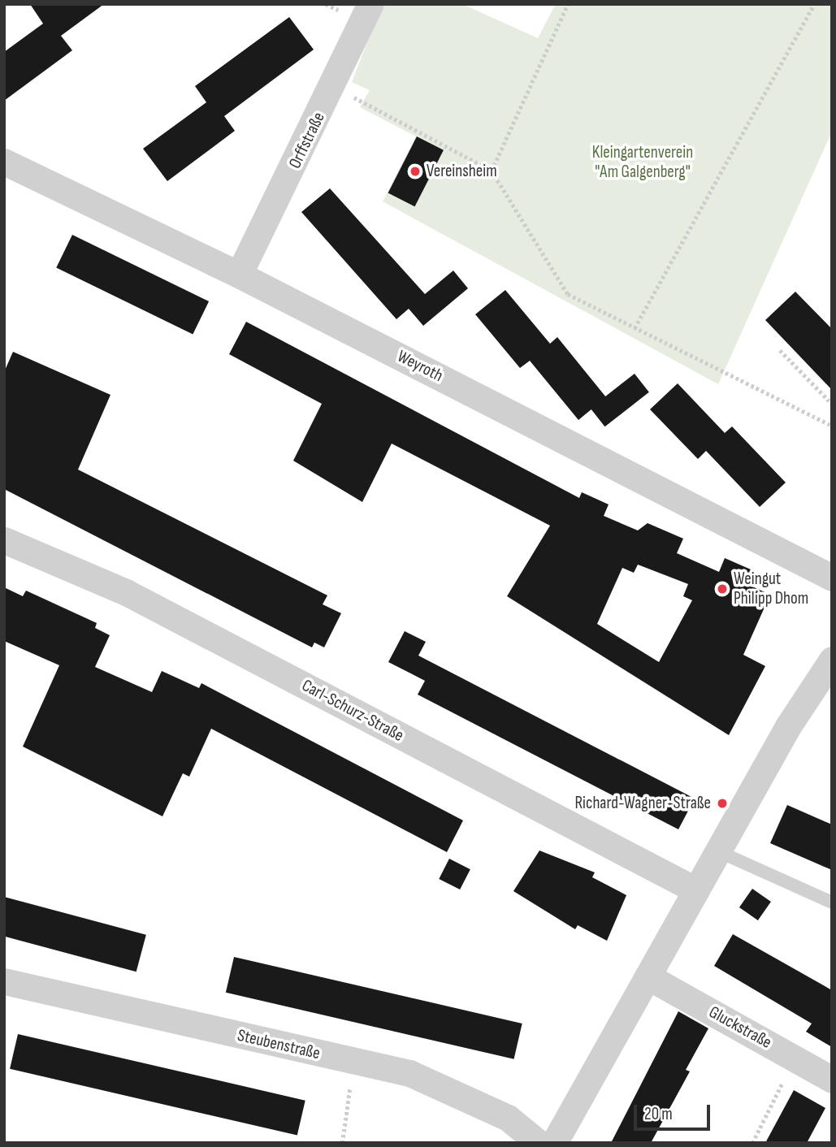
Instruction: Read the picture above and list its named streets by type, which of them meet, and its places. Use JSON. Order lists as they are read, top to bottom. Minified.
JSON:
{"streets":{"street":["Orffstraße","Weyroth","Carl-Schurz-Straße","Gluckstraße","Steubenstraße"]},"crossings":[["Orffstraße","Weyroth"]],"parks":["Kleingartenverein \"Am Galgenberg\""],"places":["Vereinsheim","Weingut Philipp Dhom","Richard-Wagner-Straße"],"scale_bar":"20 m"}
